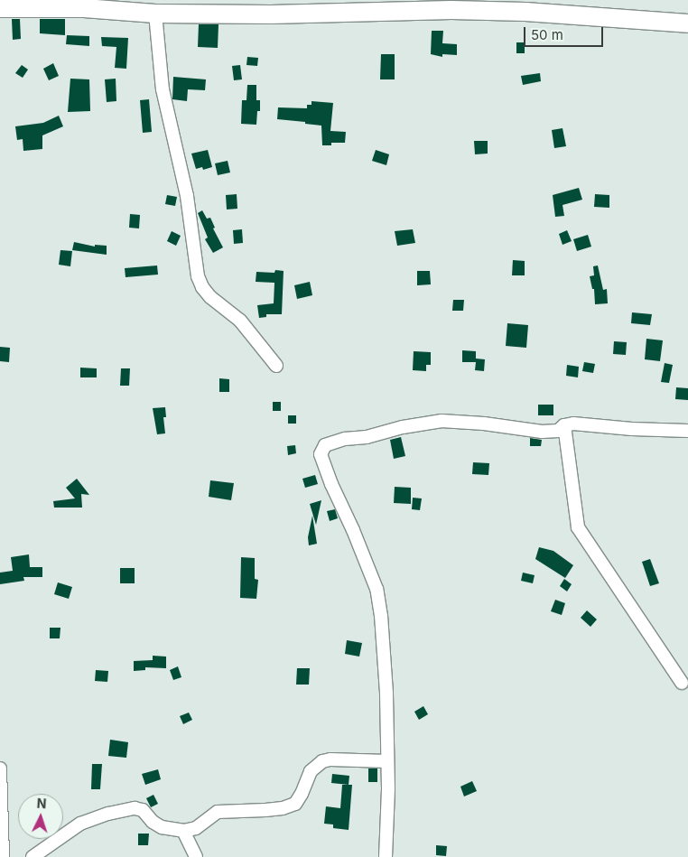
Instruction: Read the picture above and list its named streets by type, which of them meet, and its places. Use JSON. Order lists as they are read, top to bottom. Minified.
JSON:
{"scale_bar":"50 m","north":"top"}
